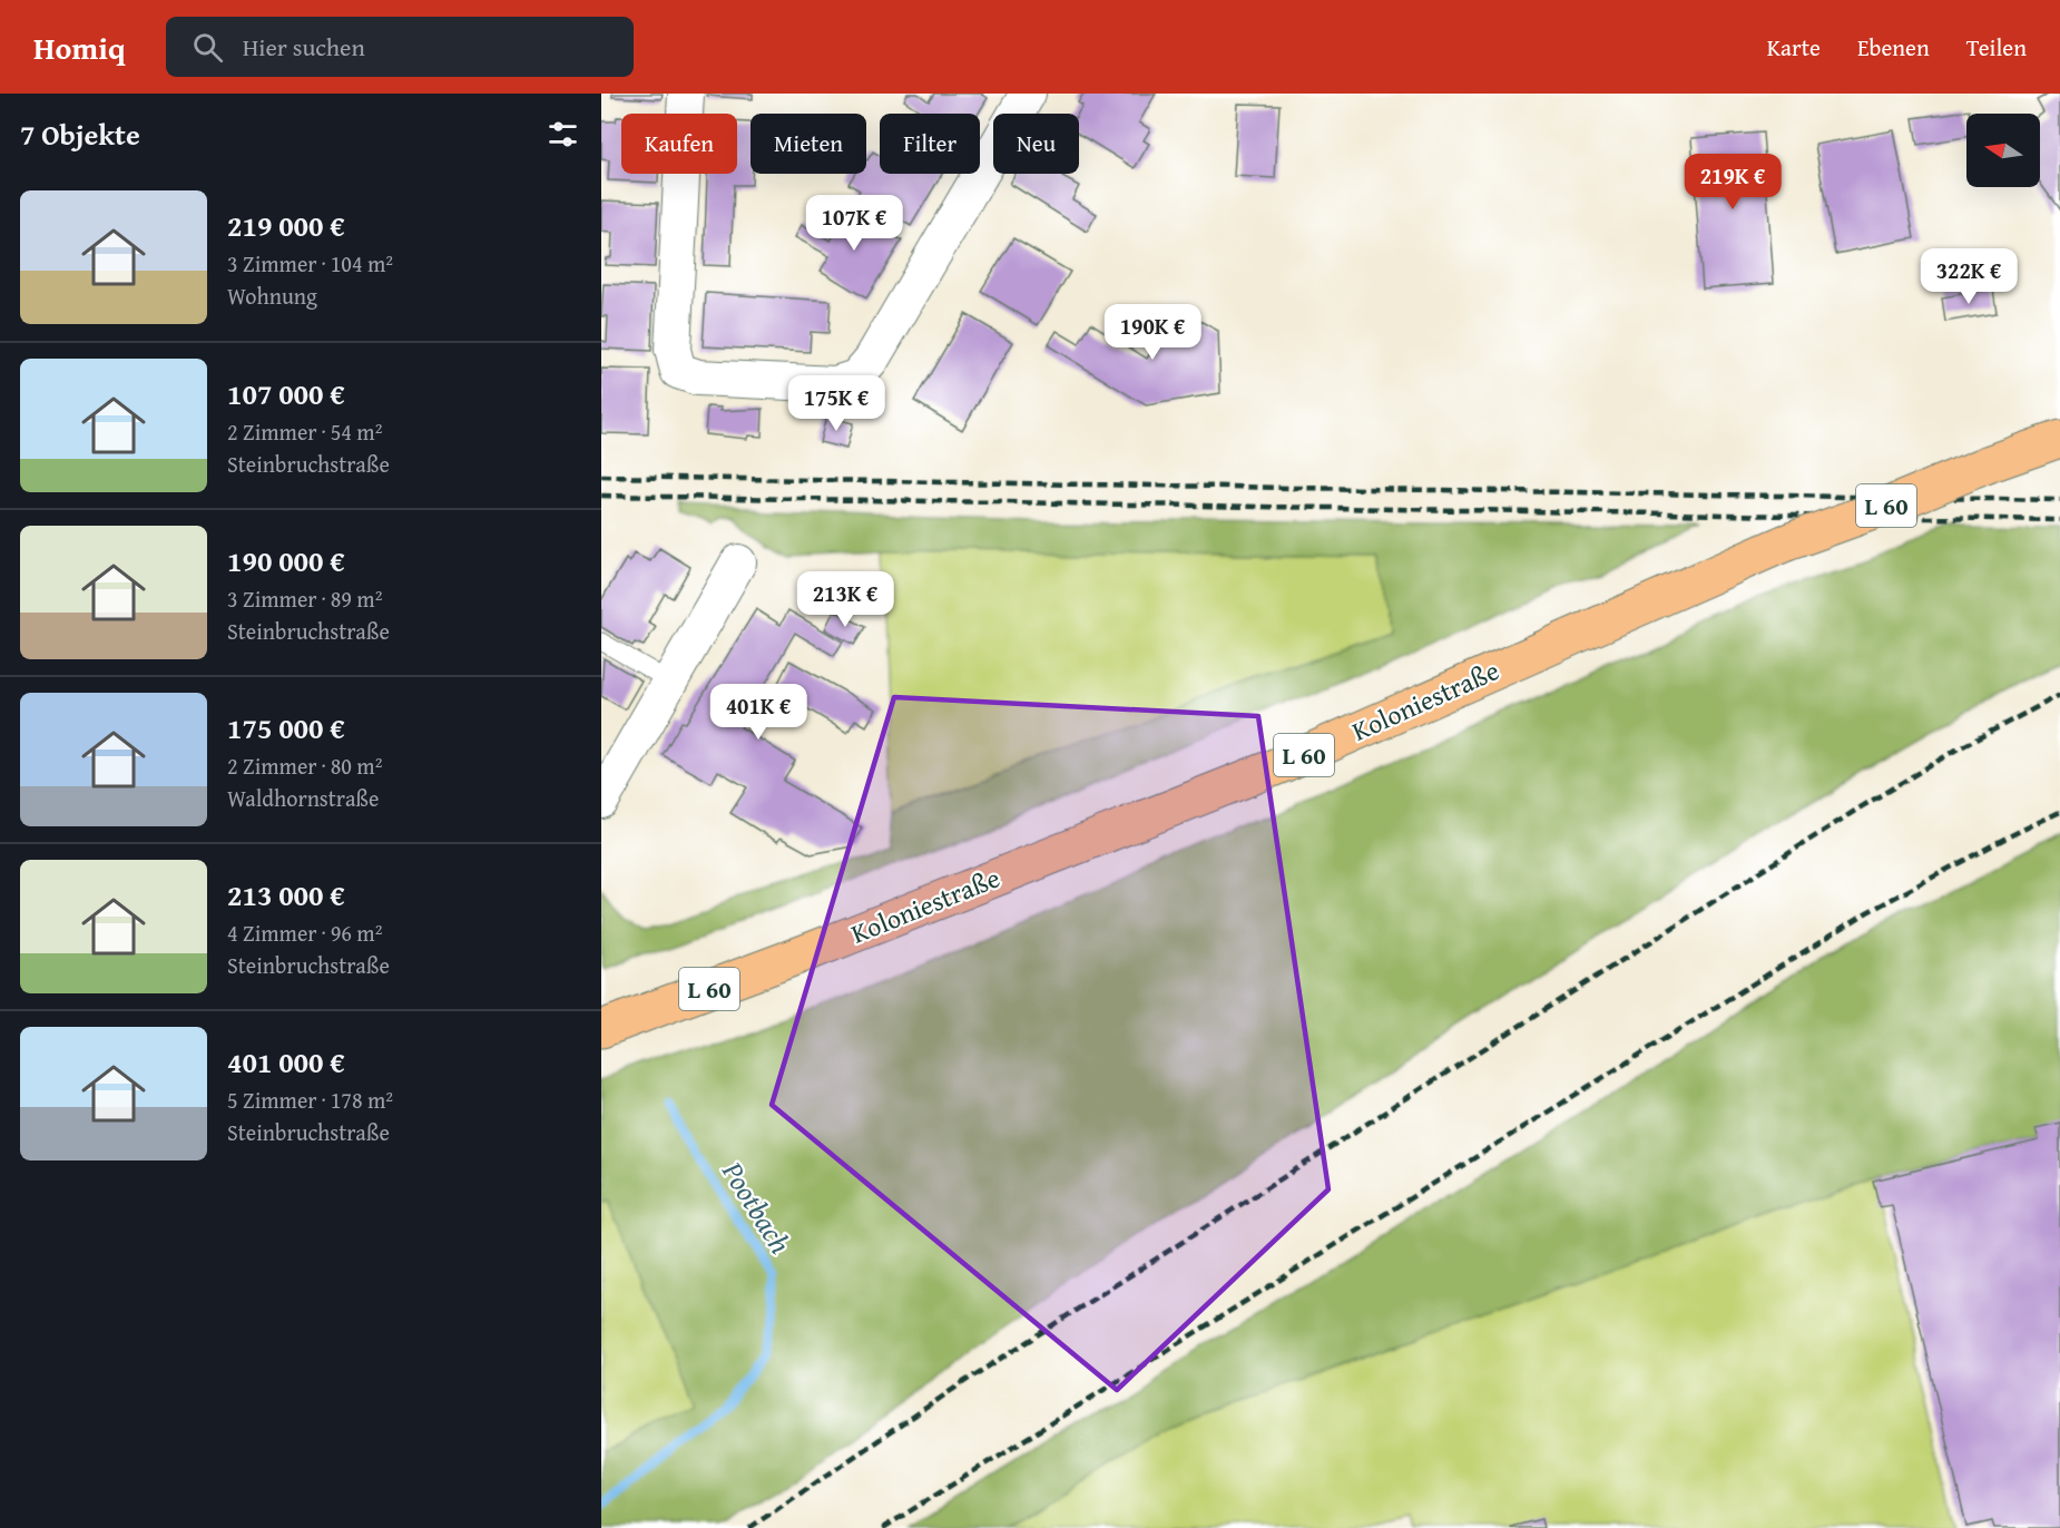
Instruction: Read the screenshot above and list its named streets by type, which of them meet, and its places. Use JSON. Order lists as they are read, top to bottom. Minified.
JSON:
{"streets":{"main road":["L 60","Koloniestraße"]},"water":["Pootbach"],"north":"left","page":{"header":"Homiq","search":"Hier suchen","nav":["Karte","Ebenen","Teilen"],"heading":"7 Objekte","chip":["Kaufen","Mieten","Filter","Neu"],"price":["219K €","107K €","322K €","190K €","175K €","213K €","401K €"],"list":[{"name":"219 000 €","note":"3 Zimmer · 104 m² · Wohnung"},{"name":"107 000 €","note":"2 Zimmer · 54 m² · Steinbruchstraße"},{"name":"190 000 €","note":"3 Zimmer · 89 m² · Steinbruchstraße"},{"name":"175 000 €","note":"2 Zimmer · 80 m² · Waldhornstraße"},{"name":"213 000 €","note":"4 Zimmer · 96 m² · Steinbruchstraße"},{"name":"401 000 €","note":"5 Zimmer · 178 m² · Steinbruchstraße"}]}}
